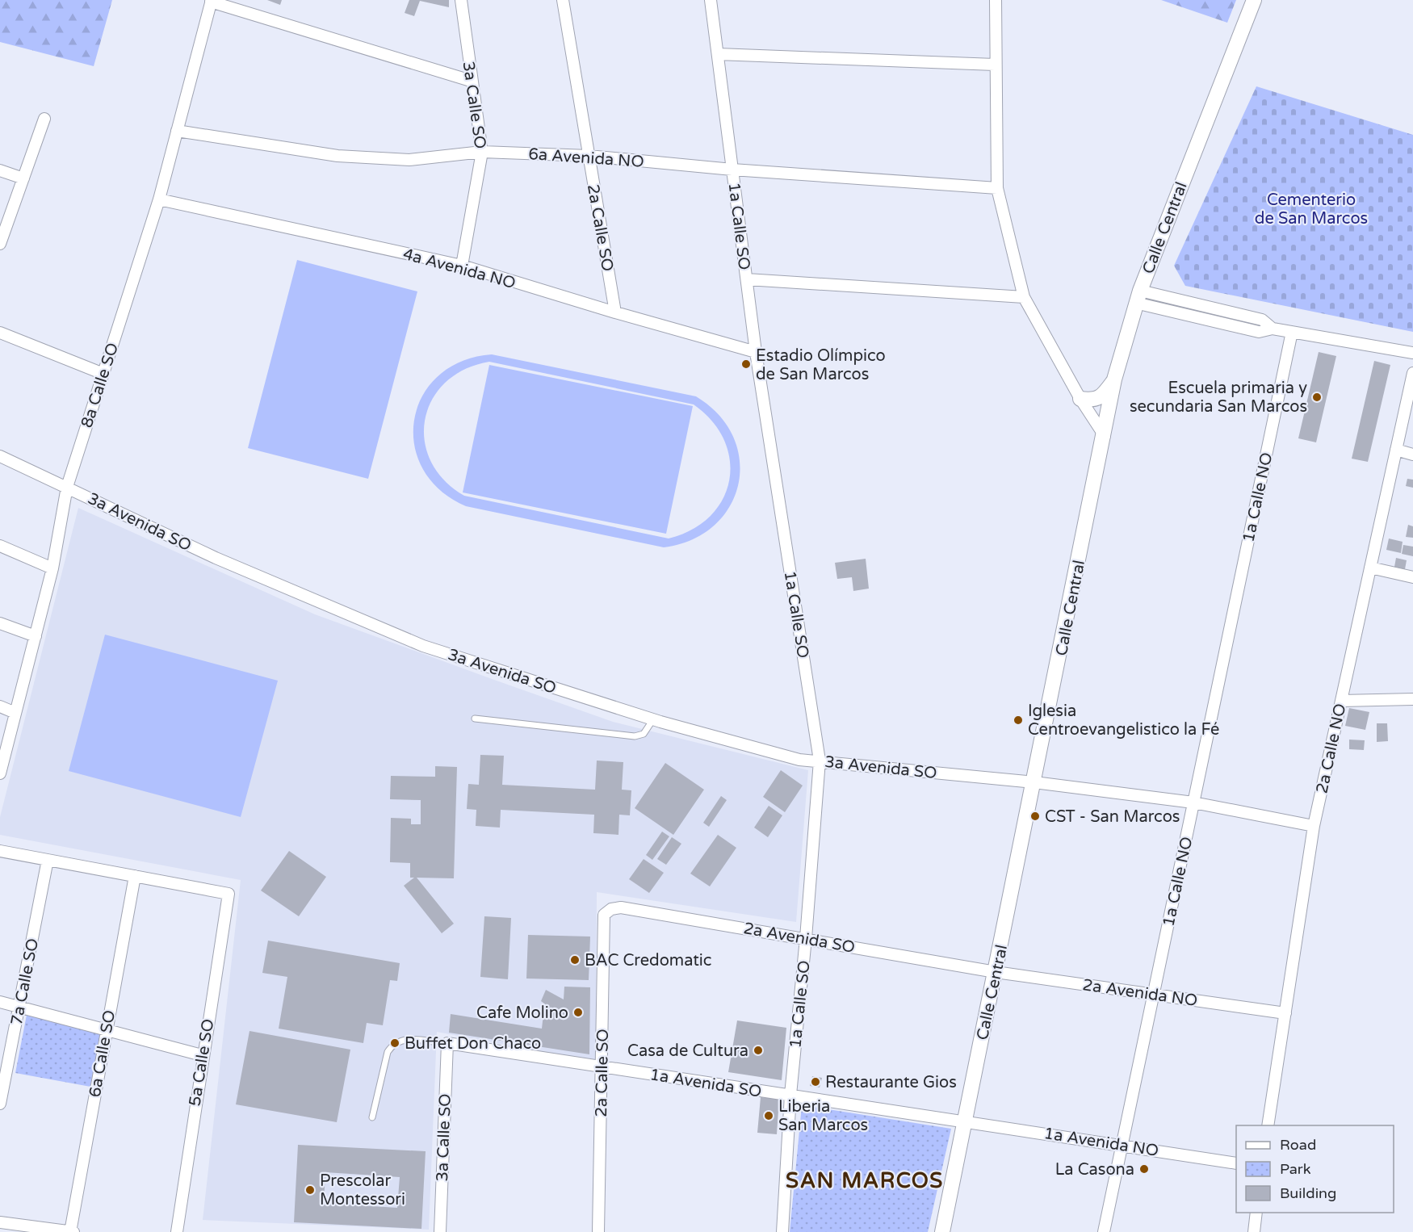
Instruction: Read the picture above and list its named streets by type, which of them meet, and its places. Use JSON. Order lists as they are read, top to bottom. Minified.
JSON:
{"streets":{"main road":["Calle Central"],"street":["3a Calle SO","6a Avenida NO","1a Calle SO","2a Calle SO","4a Avenida NO","8a Calle SO","1a Calle NO","3a Avenida SO","2a Calle NO","2a Avenida SO","7a Calle SO","2a Avenida NO","6a Calle SO","5a Calle SO","1a Avenida SO","1a Avenida NO"]},"crossings":[["3a Calle SO","6a Avenida NO"],["3a Calle SO","4a Avenida NO"],["3a Calle SO","1a Avenida SO"],["6a Avenida NO","1a Calle SO"],["6a Avenida NO","2a Calle SO"],["6a Avenida NO","8a Calle SO"],["1a Calle SO","4a Avenida NO"],["1a Calle SO","3a Avenida SO"],["1a Calle SO","2a Avenida SO"],["1a Calle SO","1a Avenida SO"],["2a Calle SO","4a Avenida NO"],["2a Calle SO","2a Avenida SO"],["2a Calle SO","1a Avenida SO"],["Calle Central","3a Avenida SO"],["Calle Central","2a Avenida SO"],["Calle Central","2a Avenida NO"],["Calle Central","1a Avenida SO"],["Calle Central","1a Avenida NO"],["4a Avenida NO","8a Calle SO"],["8a Calle SO","3a Avenida SO"],["1a Calle NO","3a Avenida SO"],["1a Calle NO","2a Avenida NO"],["1a Calle NO","1a Avenida NO"],["3a Avenida SO","2a Calle NO"],["2a Calle NO","2a Avenida NO"],["2a Avenida SO","2a Avenida NO"],["6a Calle SO","5a Calle SO"],["1a Avenida SO","1a Avenida NO"]],"districts":["SAN MARCOS"],"parks":["Cementerio de San Marcos"],"places":["Estadio Olímpico de San Marcos","Escuela primaria y secundaria San Marcos","Iglesia Centroevangelistico la Fé","CST - San Marcos","BAC Credomatic","Cafe Molino","Buffet Don Chaco","Casa de Cultura","Restaurante Gios","Liberia San Marcos","La Casona","Prescolar Montessori"],"legend":["Road","Park","Building"]}
